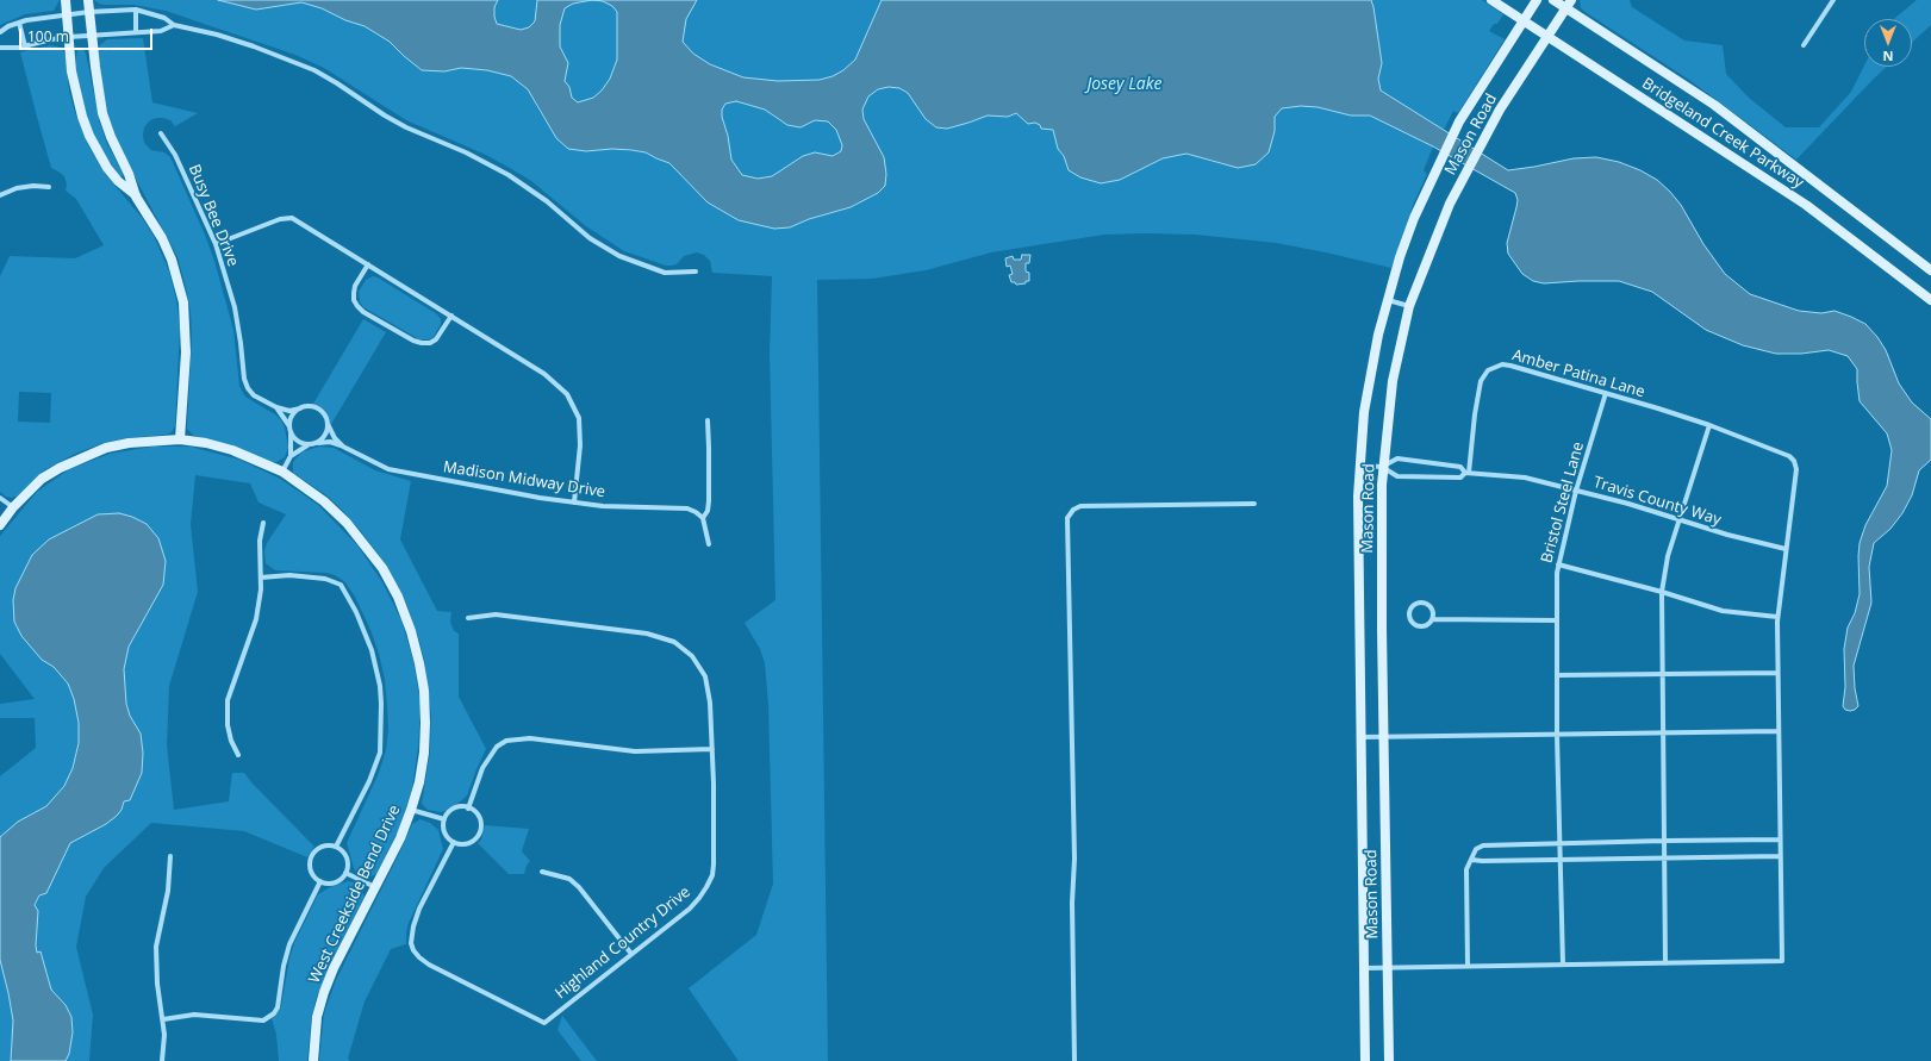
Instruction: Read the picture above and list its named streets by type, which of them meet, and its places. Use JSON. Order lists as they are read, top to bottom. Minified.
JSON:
{"streets":{"main road":["Bridgeland Creek Parkway","Mason Road","West Creekside Bend Drive"],"street":["Busy Bee Drive","Amber Patina Lane","Madison Midway Drive","Travis County Way","Bristol Steel Lane","Highland Country Drive"]},"crossings":[["Bridgeland Creek Parkway","Mason Road"],["Mason Road","Travis County Way"],["Busy Bee Drive","Madison Midway Drive"],["Amber Patina Lane","Travis County Way"],["Amber Patina Lane","Bristol Steel Lane"],["Travis County Way","Bristol Steel Lane"]],"water":["Josey Lake"],"scale_bar":"100 m","north":"bottom"}
